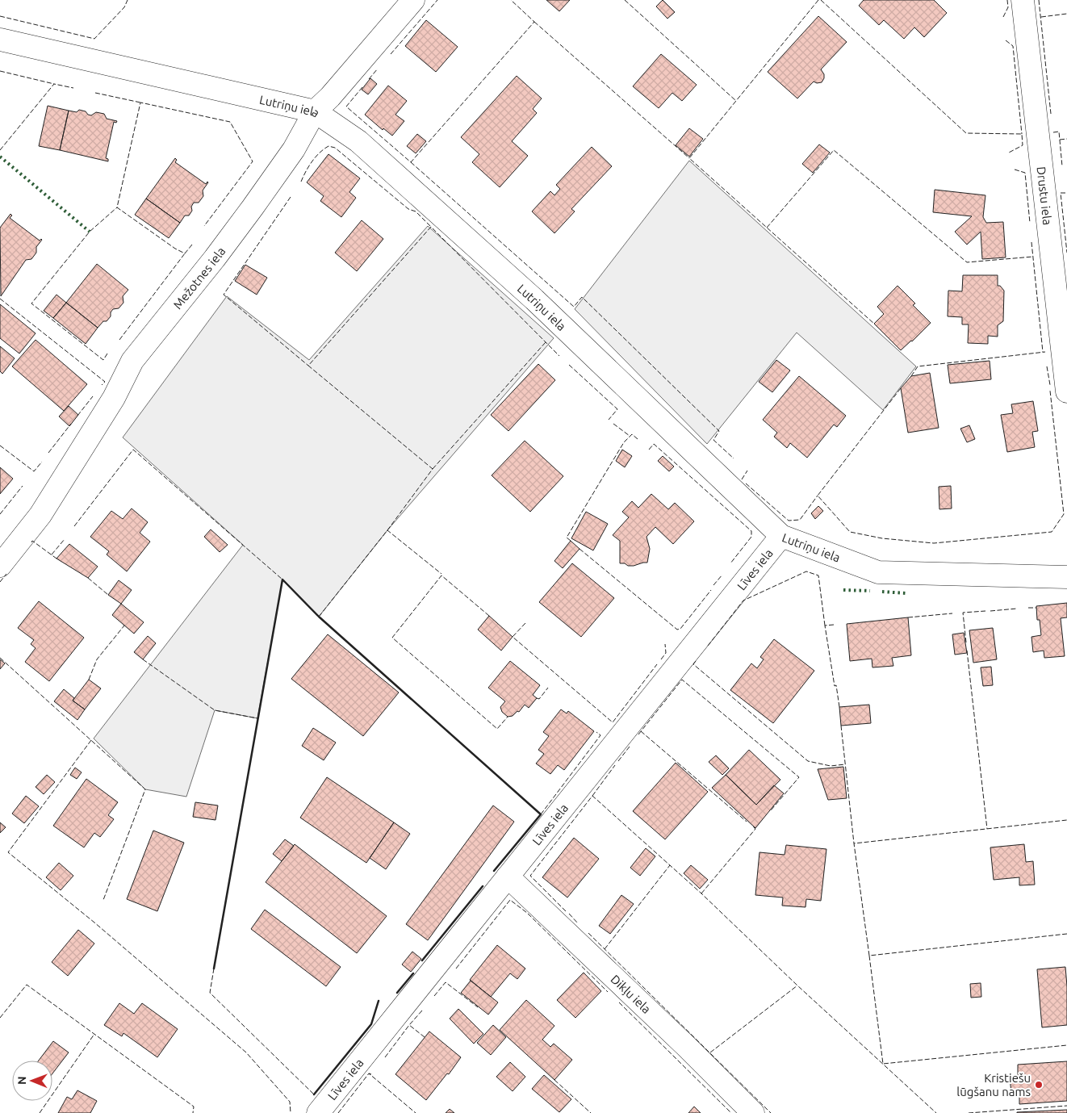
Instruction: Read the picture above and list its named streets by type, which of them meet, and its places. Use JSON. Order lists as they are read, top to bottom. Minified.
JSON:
{"streets":{"street":["Lutriņu iela","Drustu iela","Mežotnes iela","Līves iela","Dikļu iela"]},"crossings":[["Lutriņu iela","Mežotnes iela"],["Lutriņu iela","Līves iela"],["Līves iela","Dikļu iela"]],"places":["Kristiešu lūgšanu nams"],"north":"left"}
